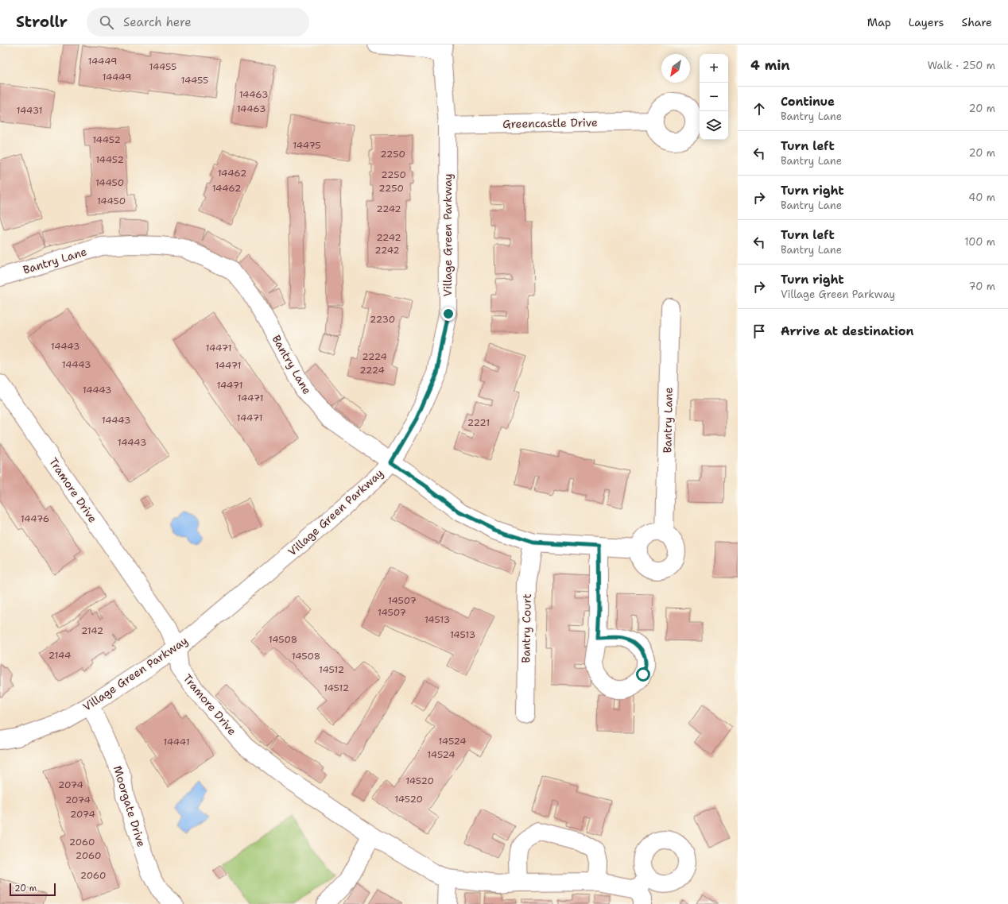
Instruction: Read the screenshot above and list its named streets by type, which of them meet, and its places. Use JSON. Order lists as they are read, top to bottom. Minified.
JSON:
{"streets":{"street":["Greencastle Drive","Village Green Parkway","Bantry Lane","Tramore Drive","Bantry Court","Moorgate Drive"]},"crossings":[["Greencastle Drive","Village Green Parkway"],["Village Green Parkway","Bantry Lane"],["Village Green Parkway","Tramore Drive"],["Village Green Parkway","Moorgate Drive"],["Bantry Lane","Bantry Court"]],"house_numbers":["14449","14455","14449","14455","14463","14463","14431","14452","14475","2250","14452","14462","2250","14450","14462","2250","14450","2242","2242","2242","2230","14443","14471","2224","14443","14471","2224","14471","14443","14471","14471","14443","2221","14443","14476","14507","14507","14513","2142","14513","14508","2144","14508","14512","14512","14524","14441","14524","14520","2074","14520","2074","2074","2060","2060","2060"],"scale_bar":"20 m","north":"bottom left","page":{"header":"Strollr","search":"Search here","nav":["Map","Layers","Share"],"heading":["4 min","Walk · 250 m"],"map_buttons":["+","−"],"list":[["Continue","Bantry Lane","20 m"],["Turn left","Bantry Lane","20 m"],["Turn right","Bantry Lane","40 m"],["Turn left","Bantry Lane","100 m"],["Turn right","Village Green Parkway","70 m"],"Arrive at destination"],"scale":"20 m"}}
